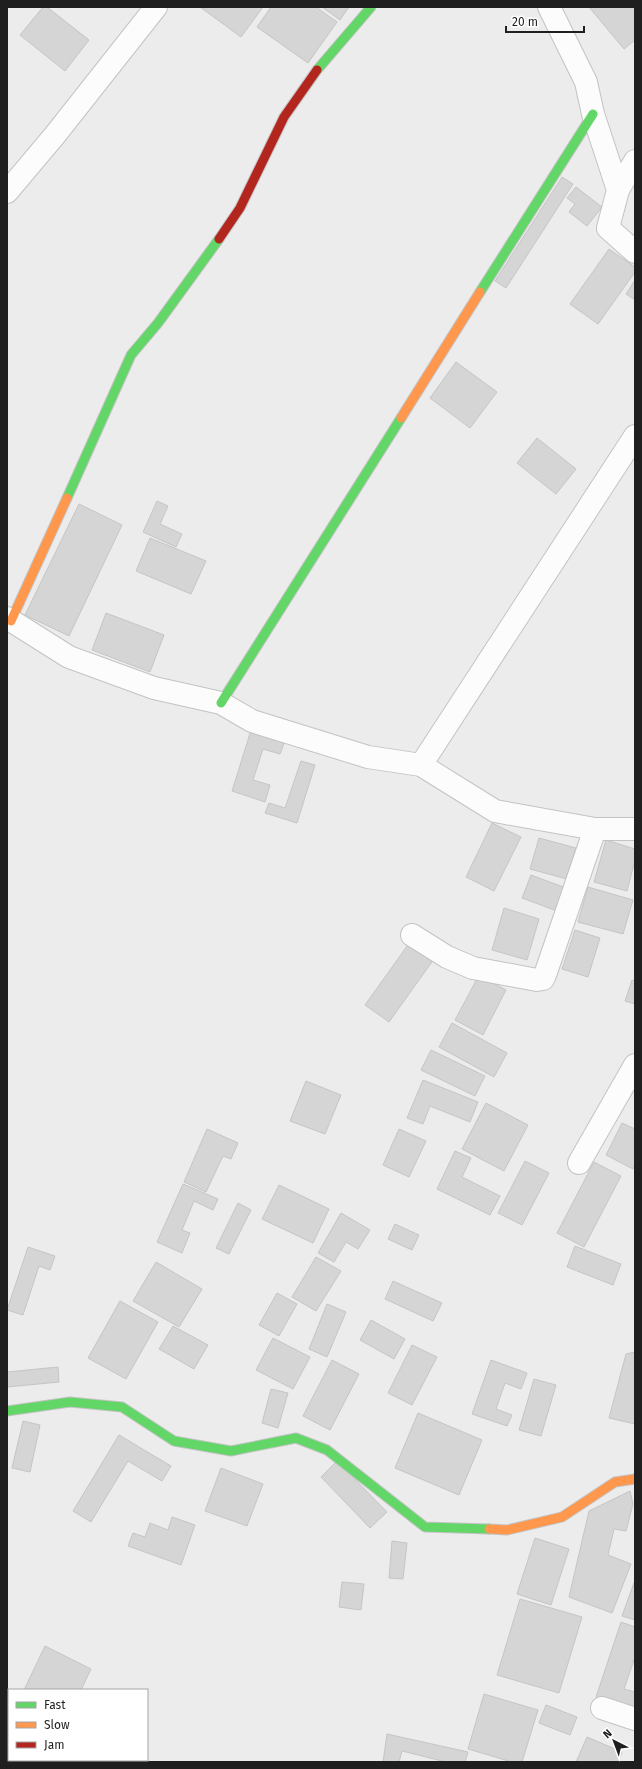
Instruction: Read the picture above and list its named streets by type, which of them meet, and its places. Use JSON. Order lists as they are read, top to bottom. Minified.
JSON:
{"legend":["Fast","Slow","Jam"],"scale_bar":"20 m","north":"top left"}
